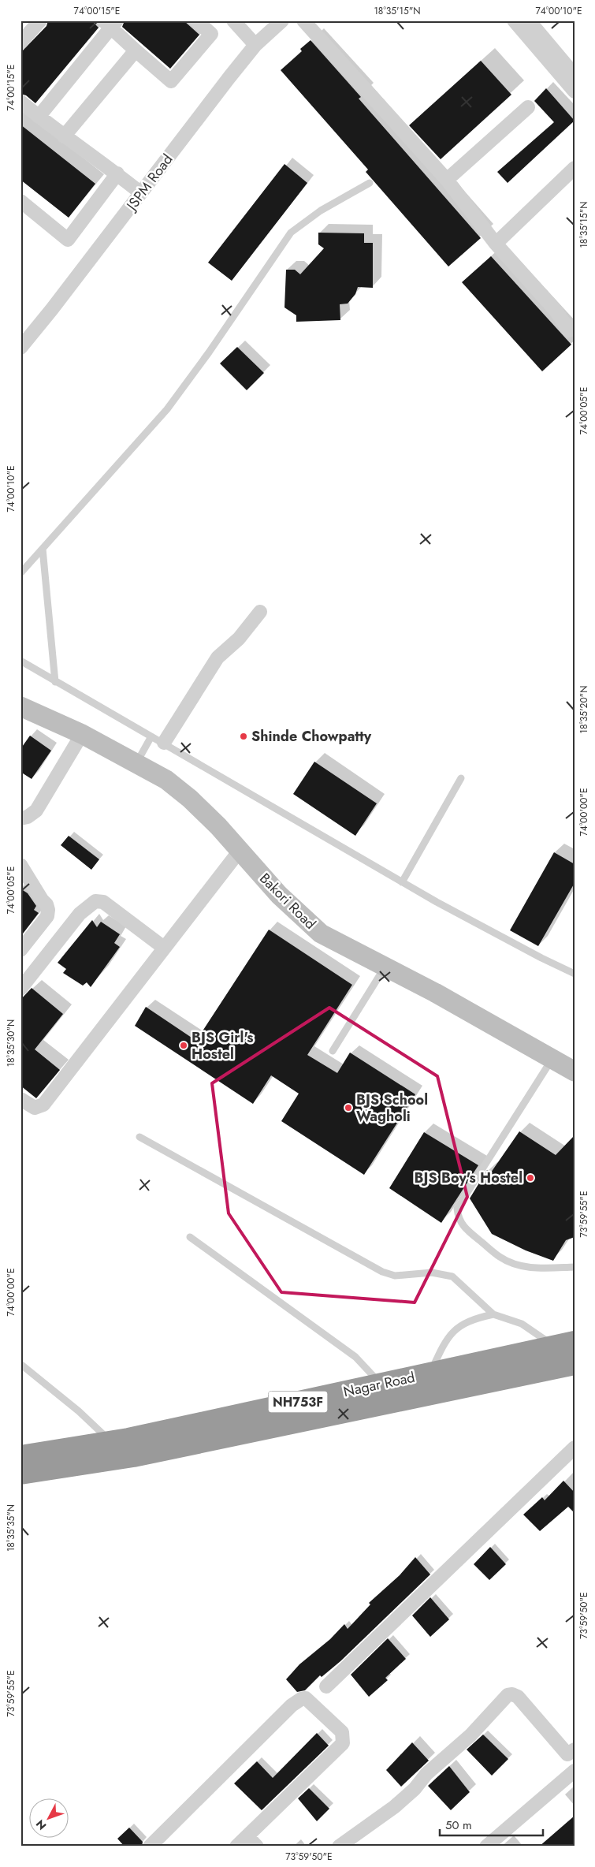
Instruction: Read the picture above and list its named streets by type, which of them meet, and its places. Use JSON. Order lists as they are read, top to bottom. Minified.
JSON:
{"streets":{"highway":["Nagar Road","NH753F"],"street":["JSPM Road","Bakori Road"]},"places":["Shinde Chowpatty","BJS Girl's Hostel","BJS School Wagholi","BJS Boy's Hostel"],"scale_bar":"50 m","north":"bottom left","coordinates":["74°00'15\"E","18°35'15\"N","74°00'10\"E","74°00'05\"E","18°35'20\"N","74°00'00\"E","18°35'30\"N","73°59'55\"E","18°35'35\"N","73°59'50\"E"]}
